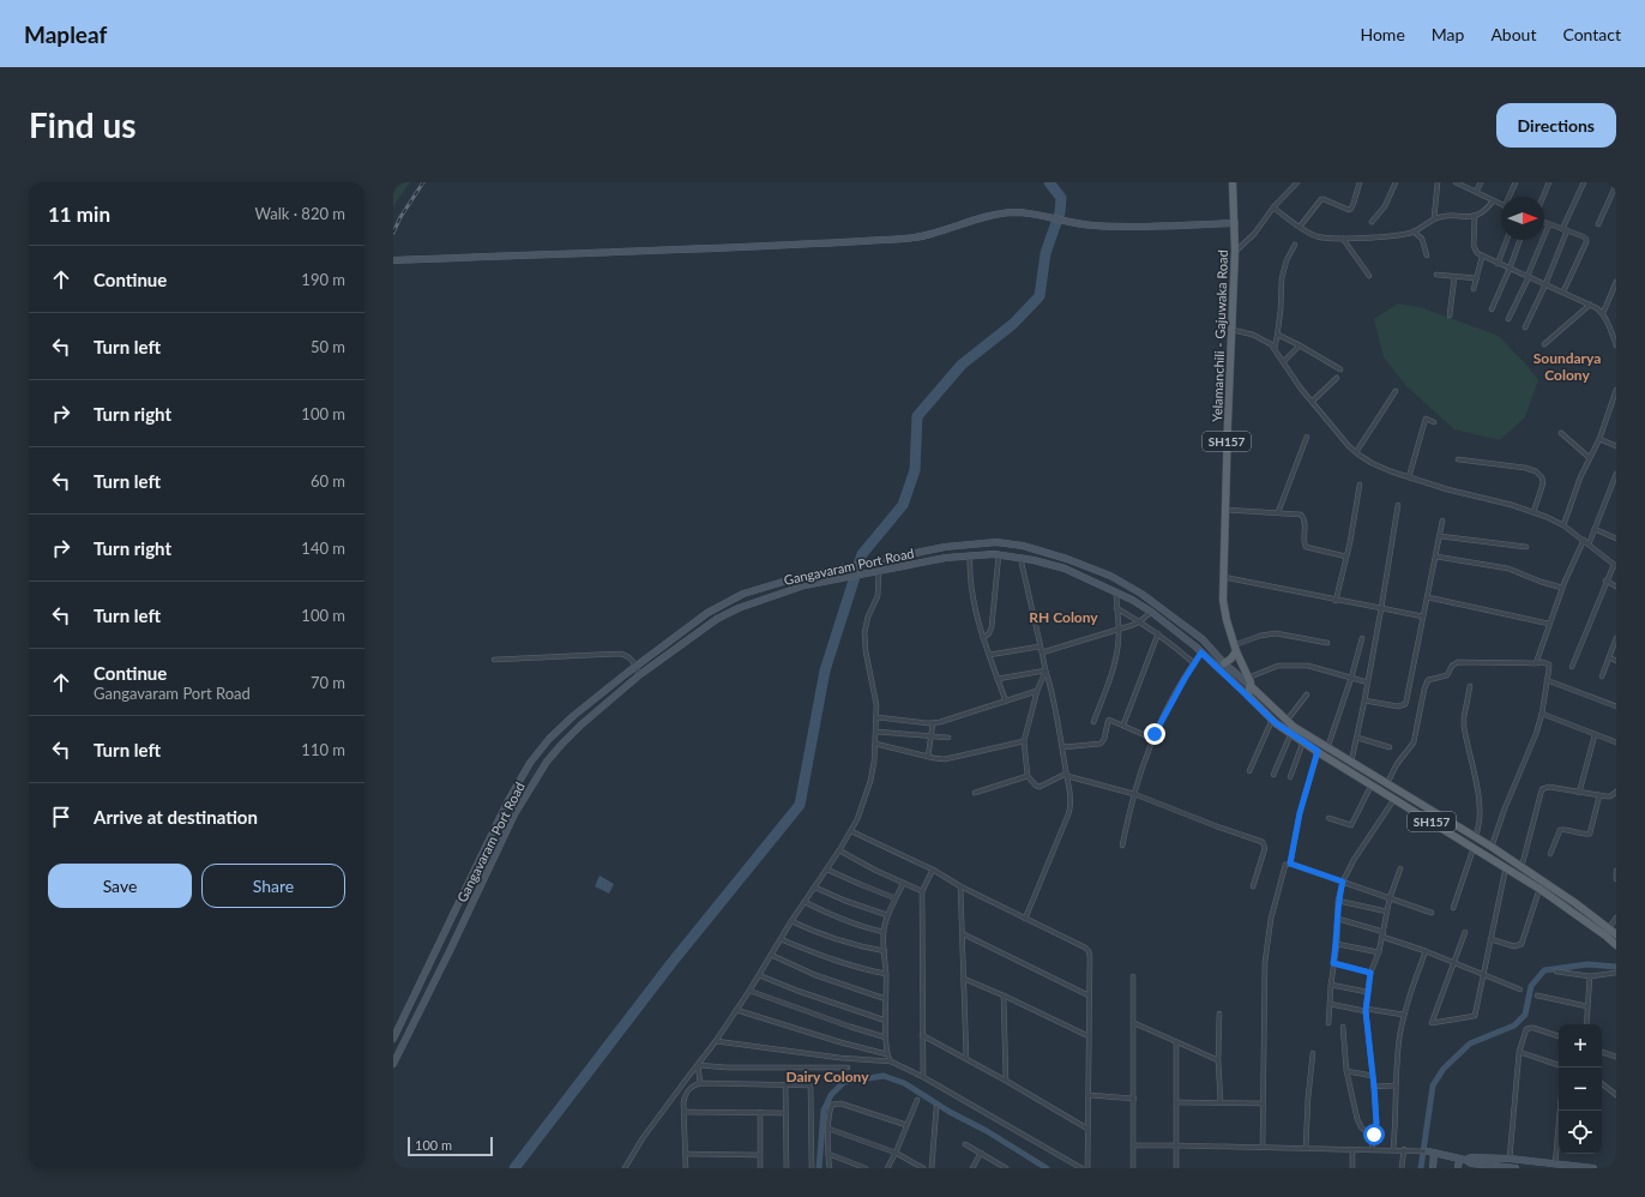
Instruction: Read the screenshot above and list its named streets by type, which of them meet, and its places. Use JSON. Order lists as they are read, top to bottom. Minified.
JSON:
{"streets":{"main road":["Yelamanchili - Gajuwaka Road","SH157"],"street":["Gangavaram Port Road"]},"crossings":[["Yelamanchili - Gajuwaka Road","Gangavaram Port Road"]],"districts":["Soundarya Colony","RH Colony","Dairy Colony"],"scale_bar":"100 m","north":"right","page":{"header":"Mapleaf","nav":["Home","Map","About","Contact"],"buttons":["Directions",["Save","Share"]],"title":"Find us","heading":["11 min","Walk · 820 m"],"list":[["Continue","190 m"],["Turn left","50 m"],["Turn right","100 m"],["Turn left","60 m"],["Turn right","140 m"],["Turn left","100 m"],["Continue","Gangavaram Port Road","70 m"],["Turn left","110 m"],"Arrive at destination"],"map_buttons":["+","−"],"scale":"100 m"}}
